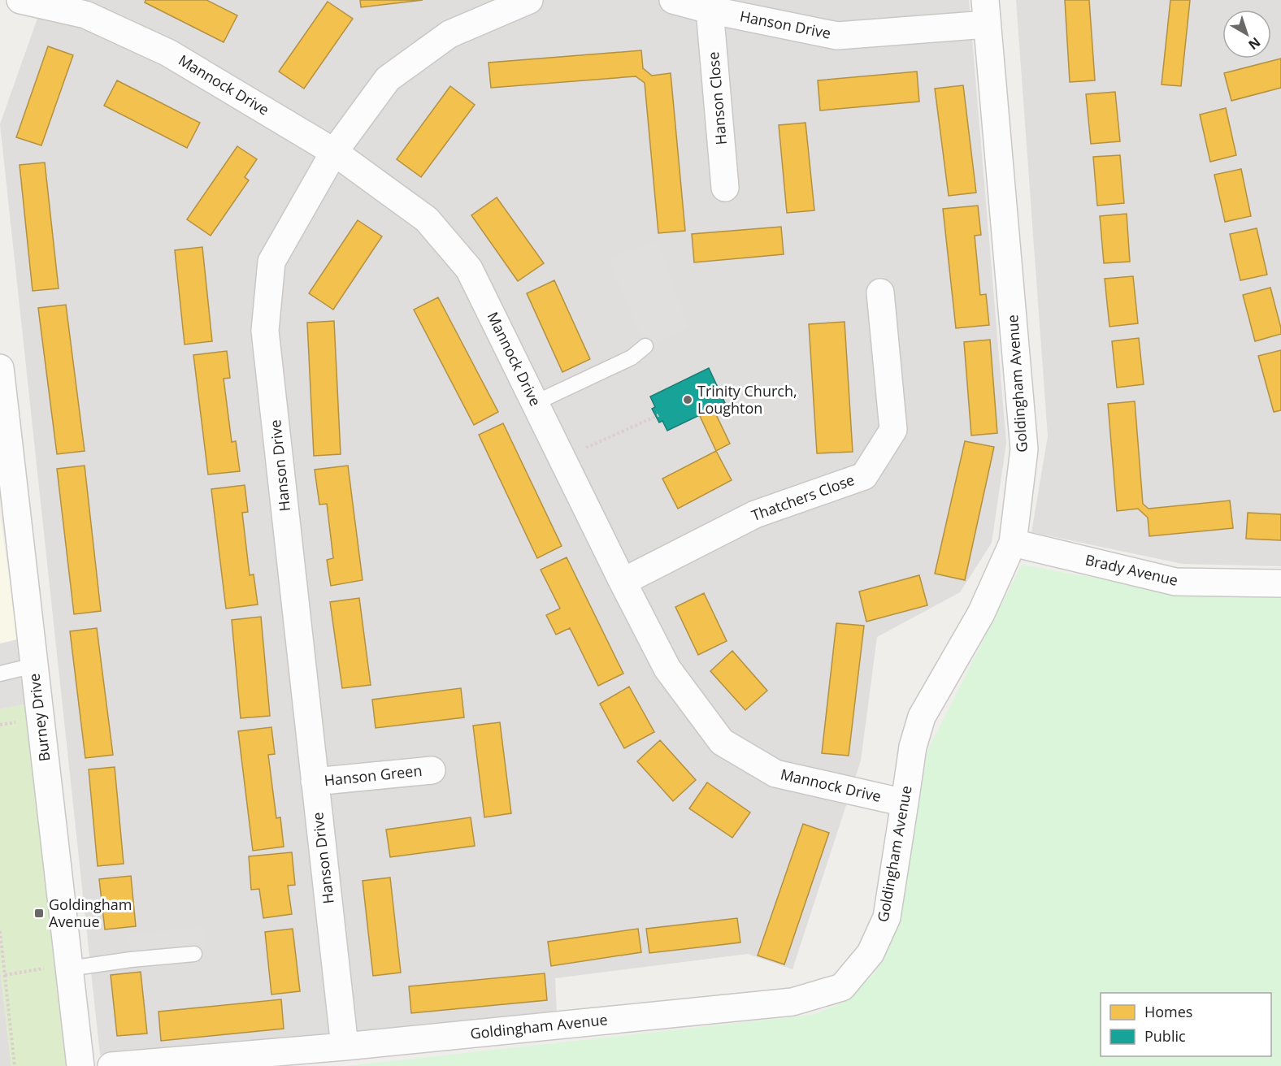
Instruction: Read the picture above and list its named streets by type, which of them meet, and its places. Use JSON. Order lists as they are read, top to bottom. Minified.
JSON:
{"streets":{"street":["Hanson Drive","Mannock Drive","Hanson Close","Goldingham Avenue","Thatchers Close","Brady Avenue","Burney Drive","Hanson Green"]},"crossings":[["Hanson Drive","Mannock Drive"],["Hanson Drive","Hanson Close"],["Hanson Drive","Goldingham Avenue"],["Hanson Drive","Hanson Green"],["Mannock Drive","Goldingham Avenue"],["Mannock Drive","Thatchers Close"],["Goldingham Avenue","Brady Avenue"]],"places":{"other":["Trinity Church, Loughton"],"transit":["Goldingham Avenue"]},"legend":["Homes","Public"],"north":"bottom right"}
